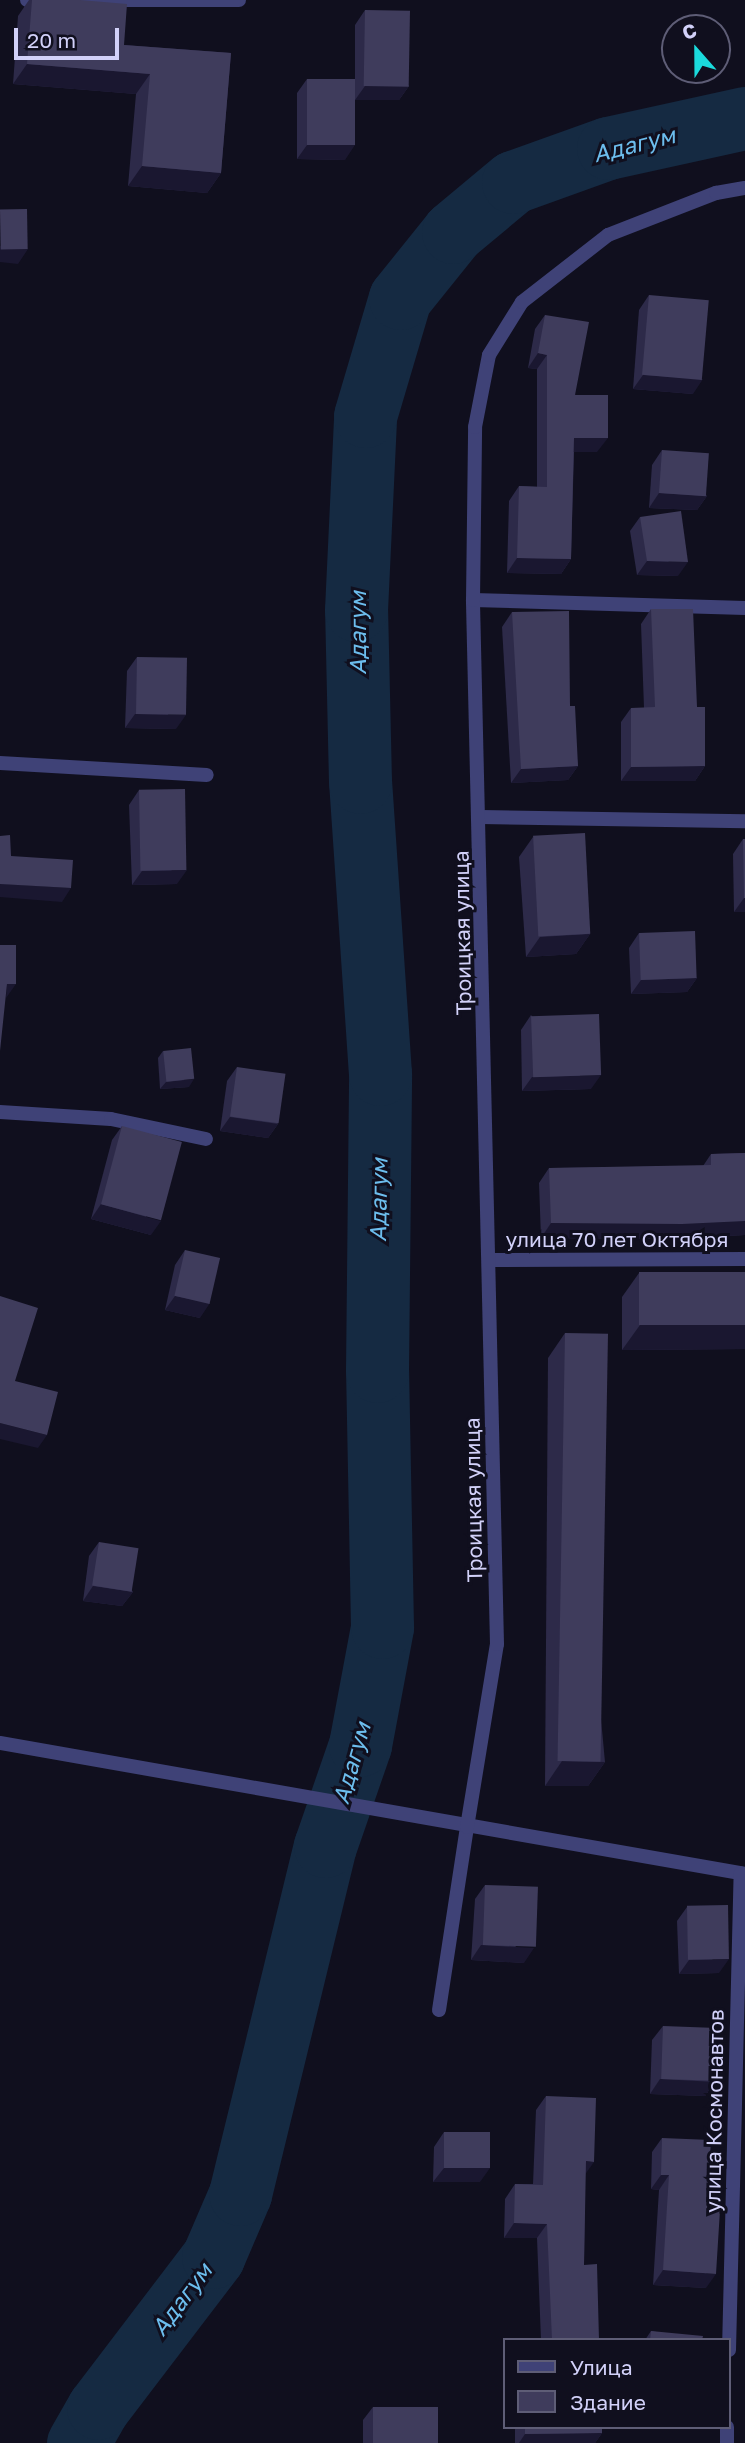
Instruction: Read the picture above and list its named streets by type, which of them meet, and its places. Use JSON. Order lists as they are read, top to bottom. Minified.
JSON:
{"streets":{"street":["Троицкая улица","улица 70 лет Октября","улица Космонавтов"]},"crossings":[["Троицкая улица","улица 70 лет Октября"]],"water":["Адагум"],"legend":["Улица","Здание"],"scale_bar":"20 m","north":"top"}
